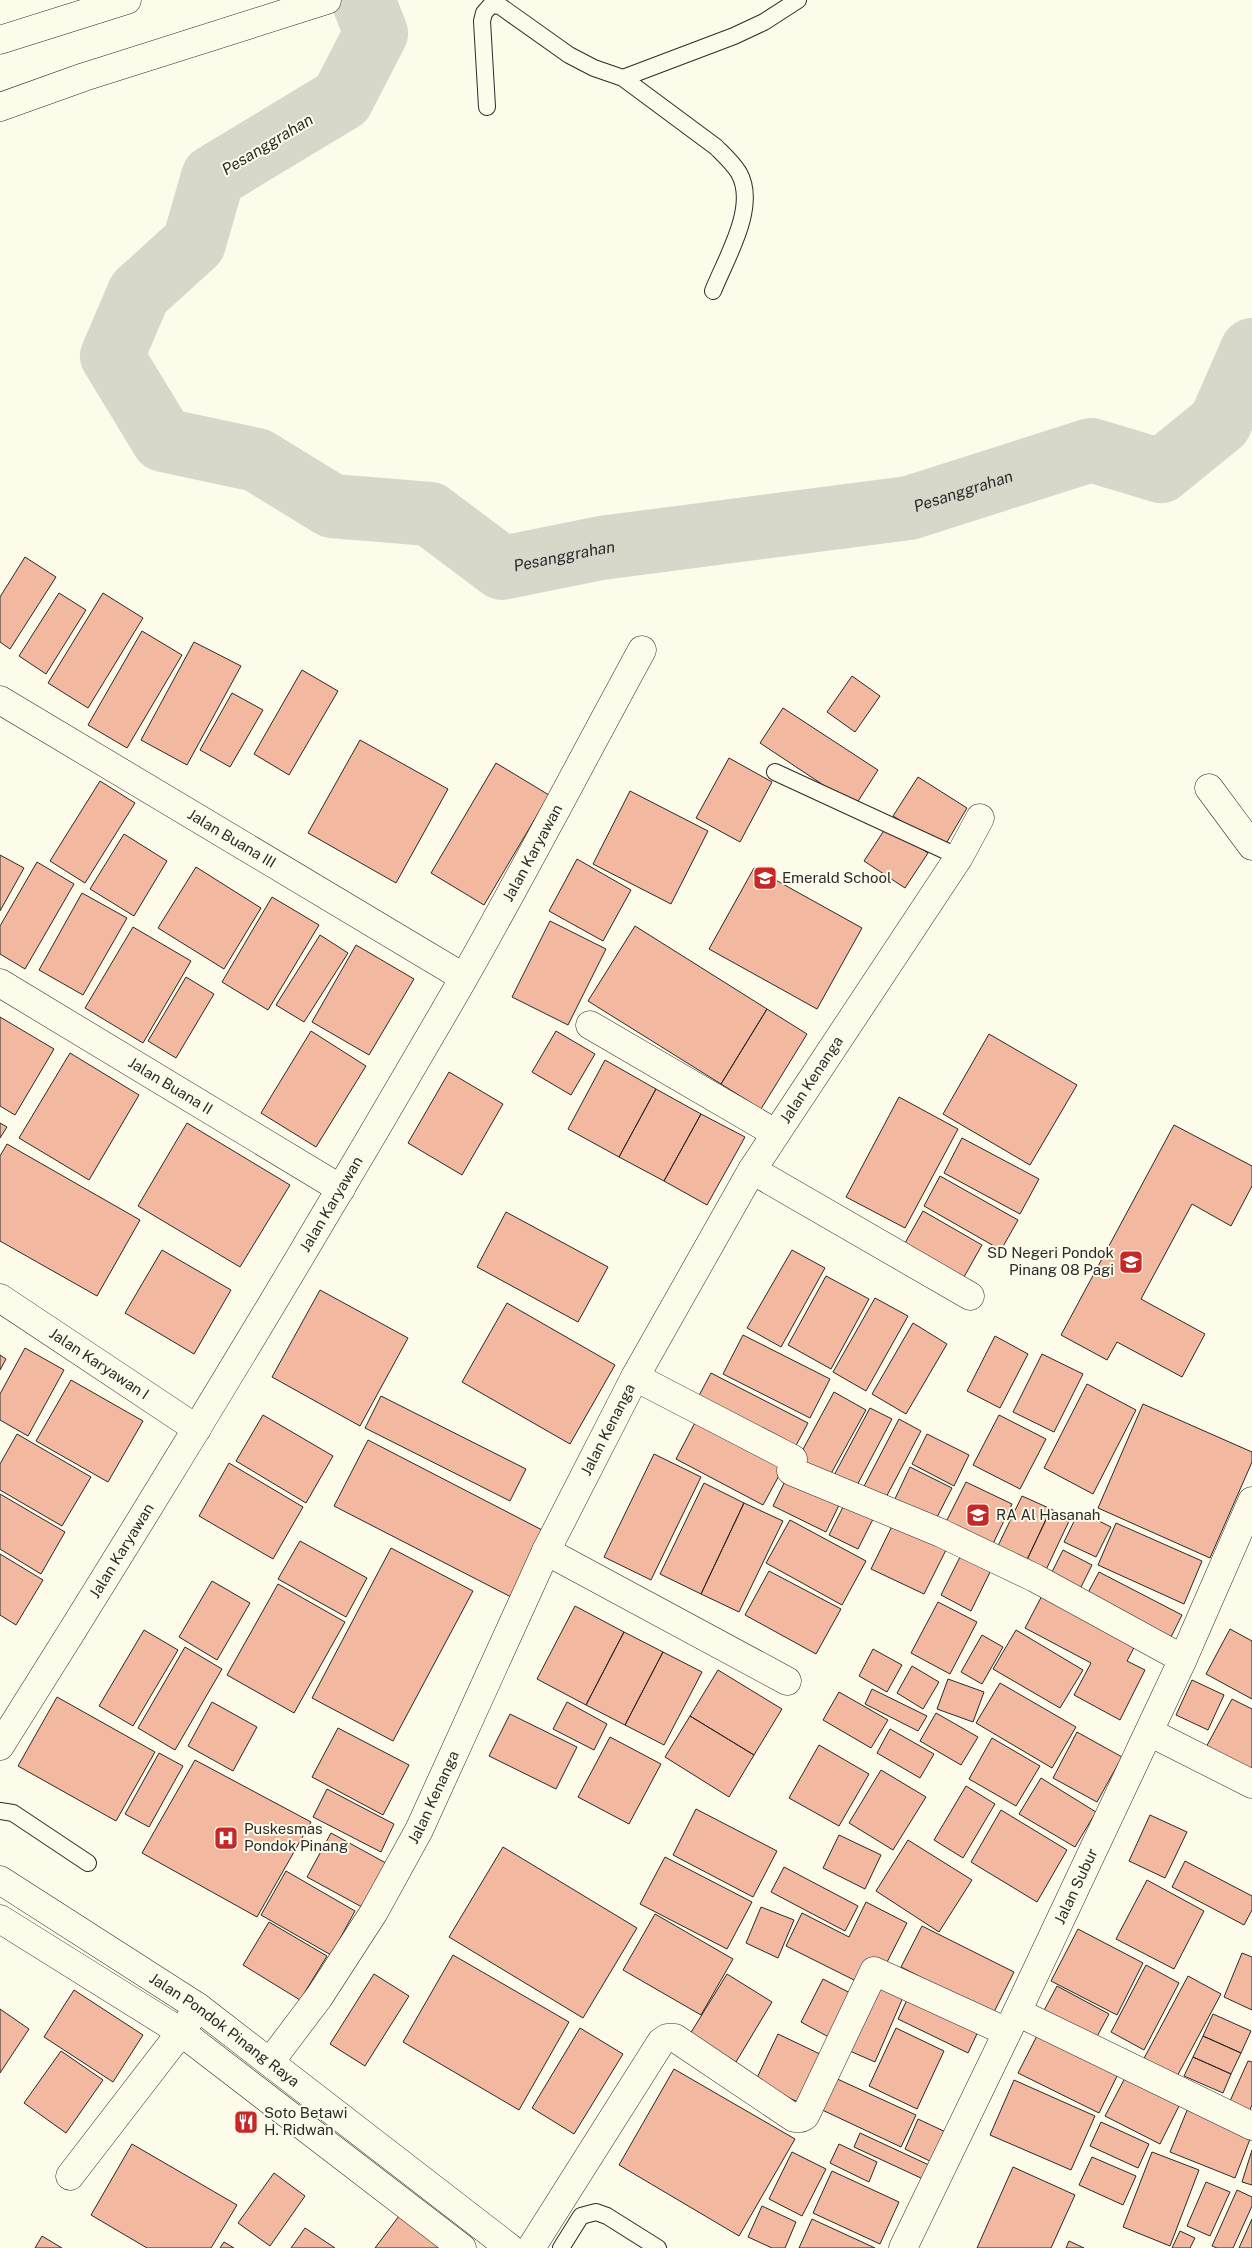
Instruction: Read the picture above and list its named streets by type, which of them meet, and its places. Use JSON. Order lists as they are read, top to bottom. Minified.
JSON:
{"streets":{"main road":["Jalan Buana III","Jalan Karyawan","Jalan Kenanga","Jalan Buana II","Jalan Karyawan I","Jalan Subur","Jalan Pondok Pinang Raya"]},"crossings":[["Jalan Buana III","Jalan Karyawan"],["Jalan Karyawan","Jalan Buana II"],["Jalan Karyawan","Jalan Karyawan I"],["Jalan Kenanga","Jalan Pondok Pinang Raya"]],"water":["Pesanggrahan"],"places":{"school or university":["Emerald School","SD Negeri Pondok Pinang 08 Pagi","RA Al Hasanah"],"hospital":["Puskesmas Pondok Pinang"],"restaurant":["Soto Betawi H. Ridwan"]}}
